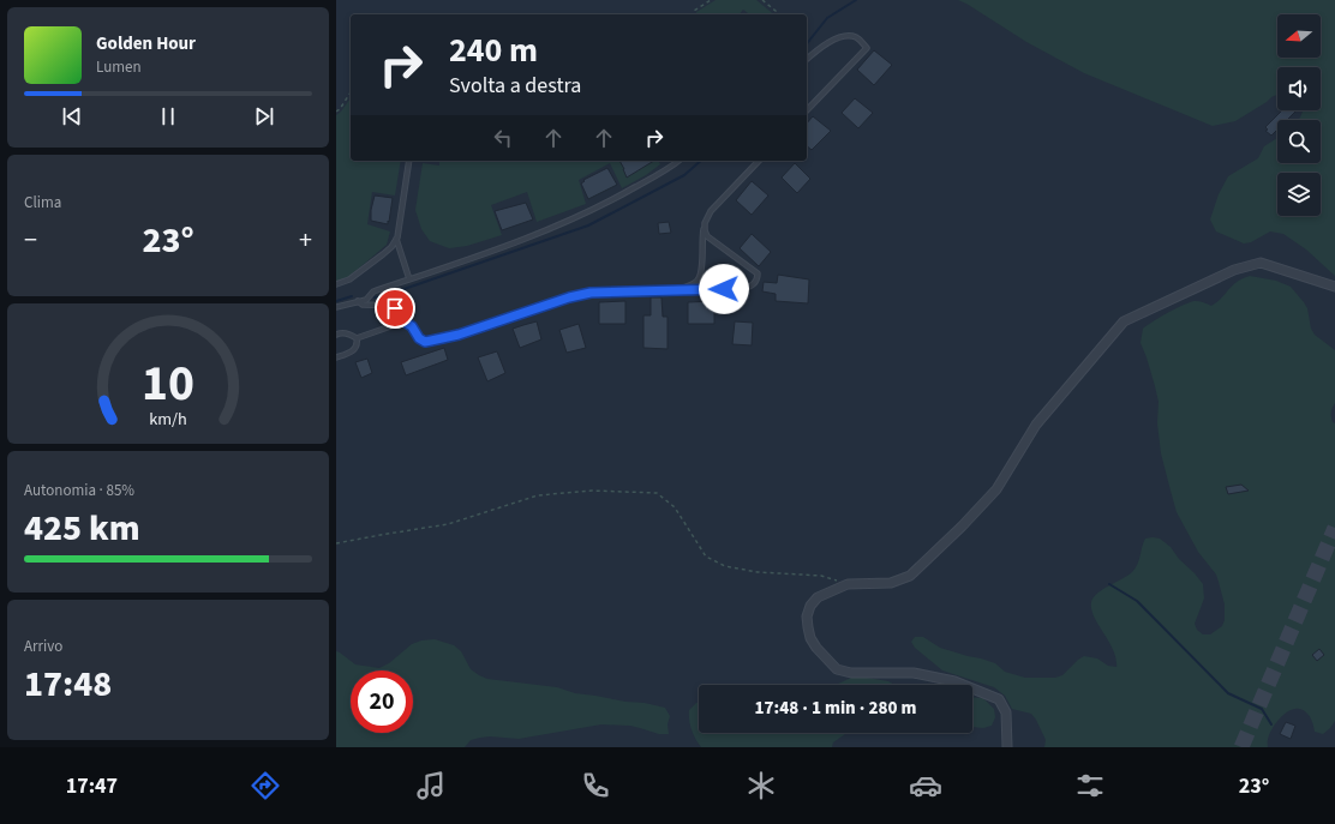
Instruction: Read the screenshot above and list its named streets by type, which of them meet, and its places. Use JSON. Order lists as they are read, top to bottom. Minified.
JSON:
{"north":"left","page":{"turn":["240 m","Svolta a destra"],"song":["Golden Hour","Lumen"],"tile":["Clima",["Autonomia · 85%","425 km"],["Arrivo","17:48"]],"heat":["−","23°","+"],"limit":"20","trip":"17:48 · 1 min · 280 m","tabs":["17:47","23°"],"gauge":["10","km/h"]}}
